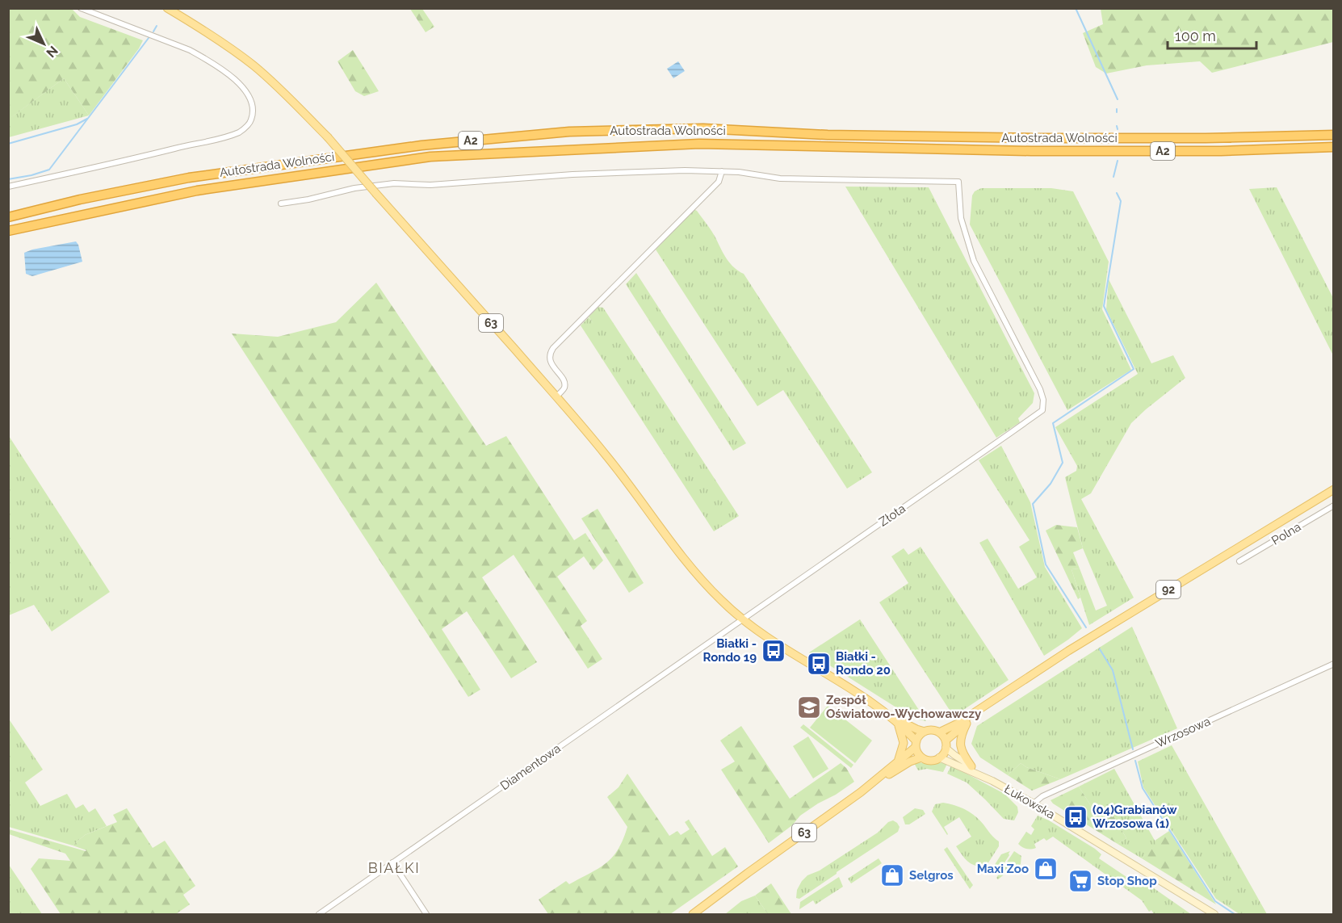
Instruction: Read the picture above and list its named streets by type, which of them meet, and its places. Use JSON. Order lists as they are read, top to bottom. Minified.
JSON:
{"streets":{"highway":["Autostrada Wolności","A2"],"main road":["63","92","Łukowska"],"street":["Złota","Polna","Wrzosowa","Diamentowa"]},"crossings":[["63","Złota"],["63","92"],["63","Diamentowa"],["63","Łukowska"],["Złota","Diamentowa"],["92","Łukowska"],["Wrzosowa","Łukowska"]],"districts":["BIAŁKI"],"places":{"bus stop":["Białki - Rondo 19","Białki - Rondo 20","(04)Grabianów Wrzosowa (1)"],"school or university":["Zespół Oświatowo-Wychowawczy"],"shop":["Maxi Zoo","Selgros"],"supermarket":["Stop Shop"]},"scale_bar":"100 m","north":"bottom right"}
